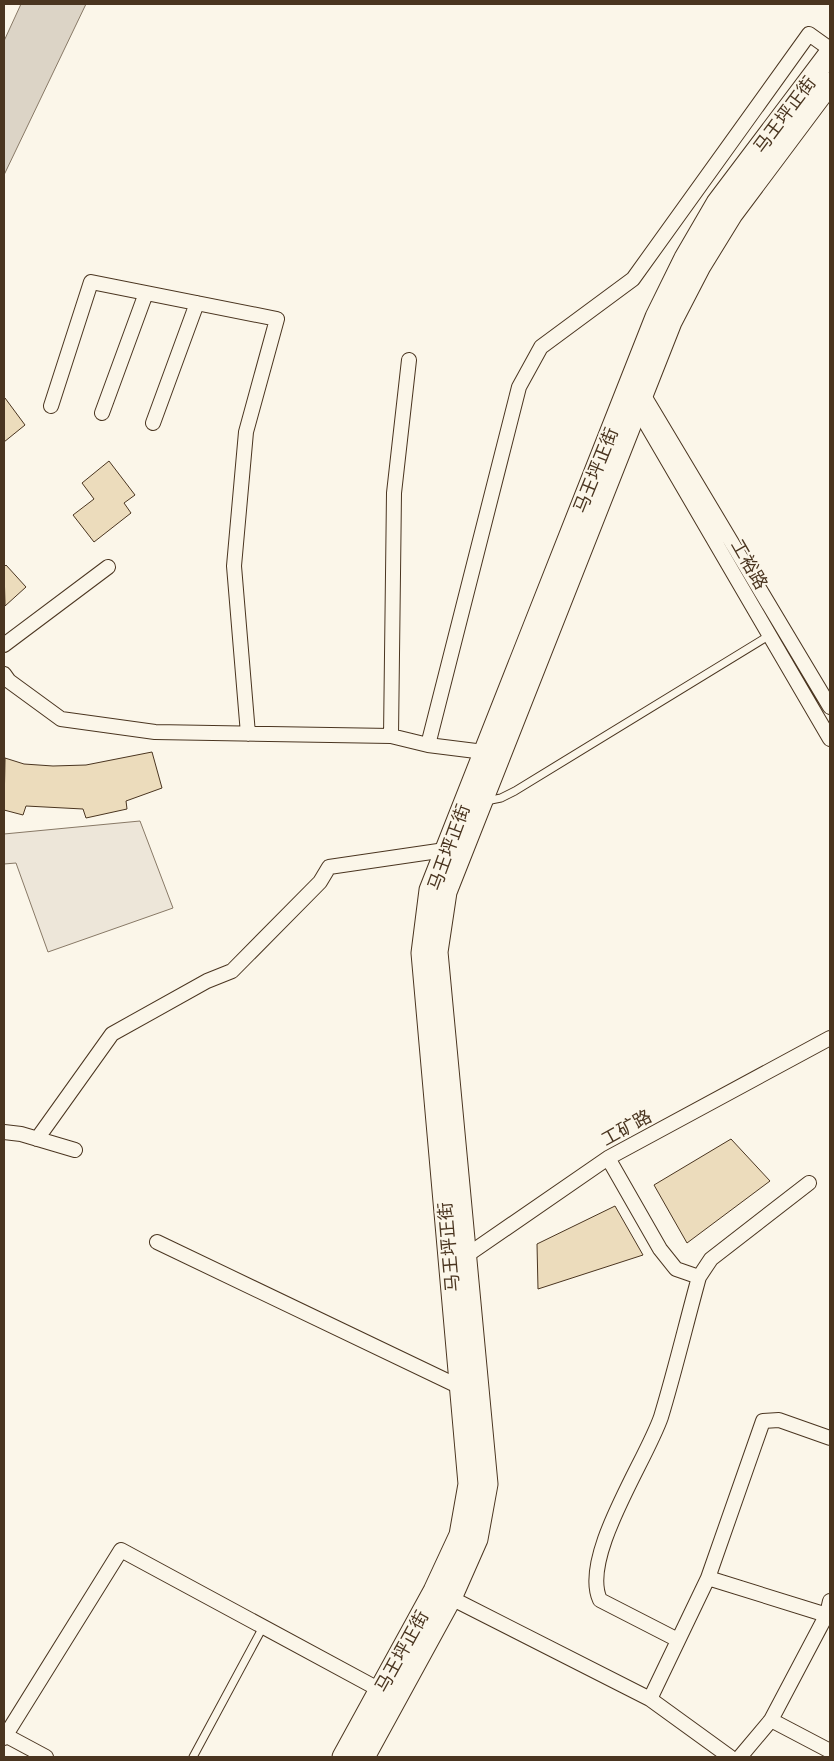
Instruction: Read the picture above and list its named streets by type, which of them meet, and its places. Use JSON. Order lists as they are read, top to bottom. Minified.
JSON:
{"streets":{"main road":["马王坪正街"],"street":["工裕路","工矿路"]},"crossings":[["马王坪正街","工裕路"],["马王坪正街","工矿路"]]}
